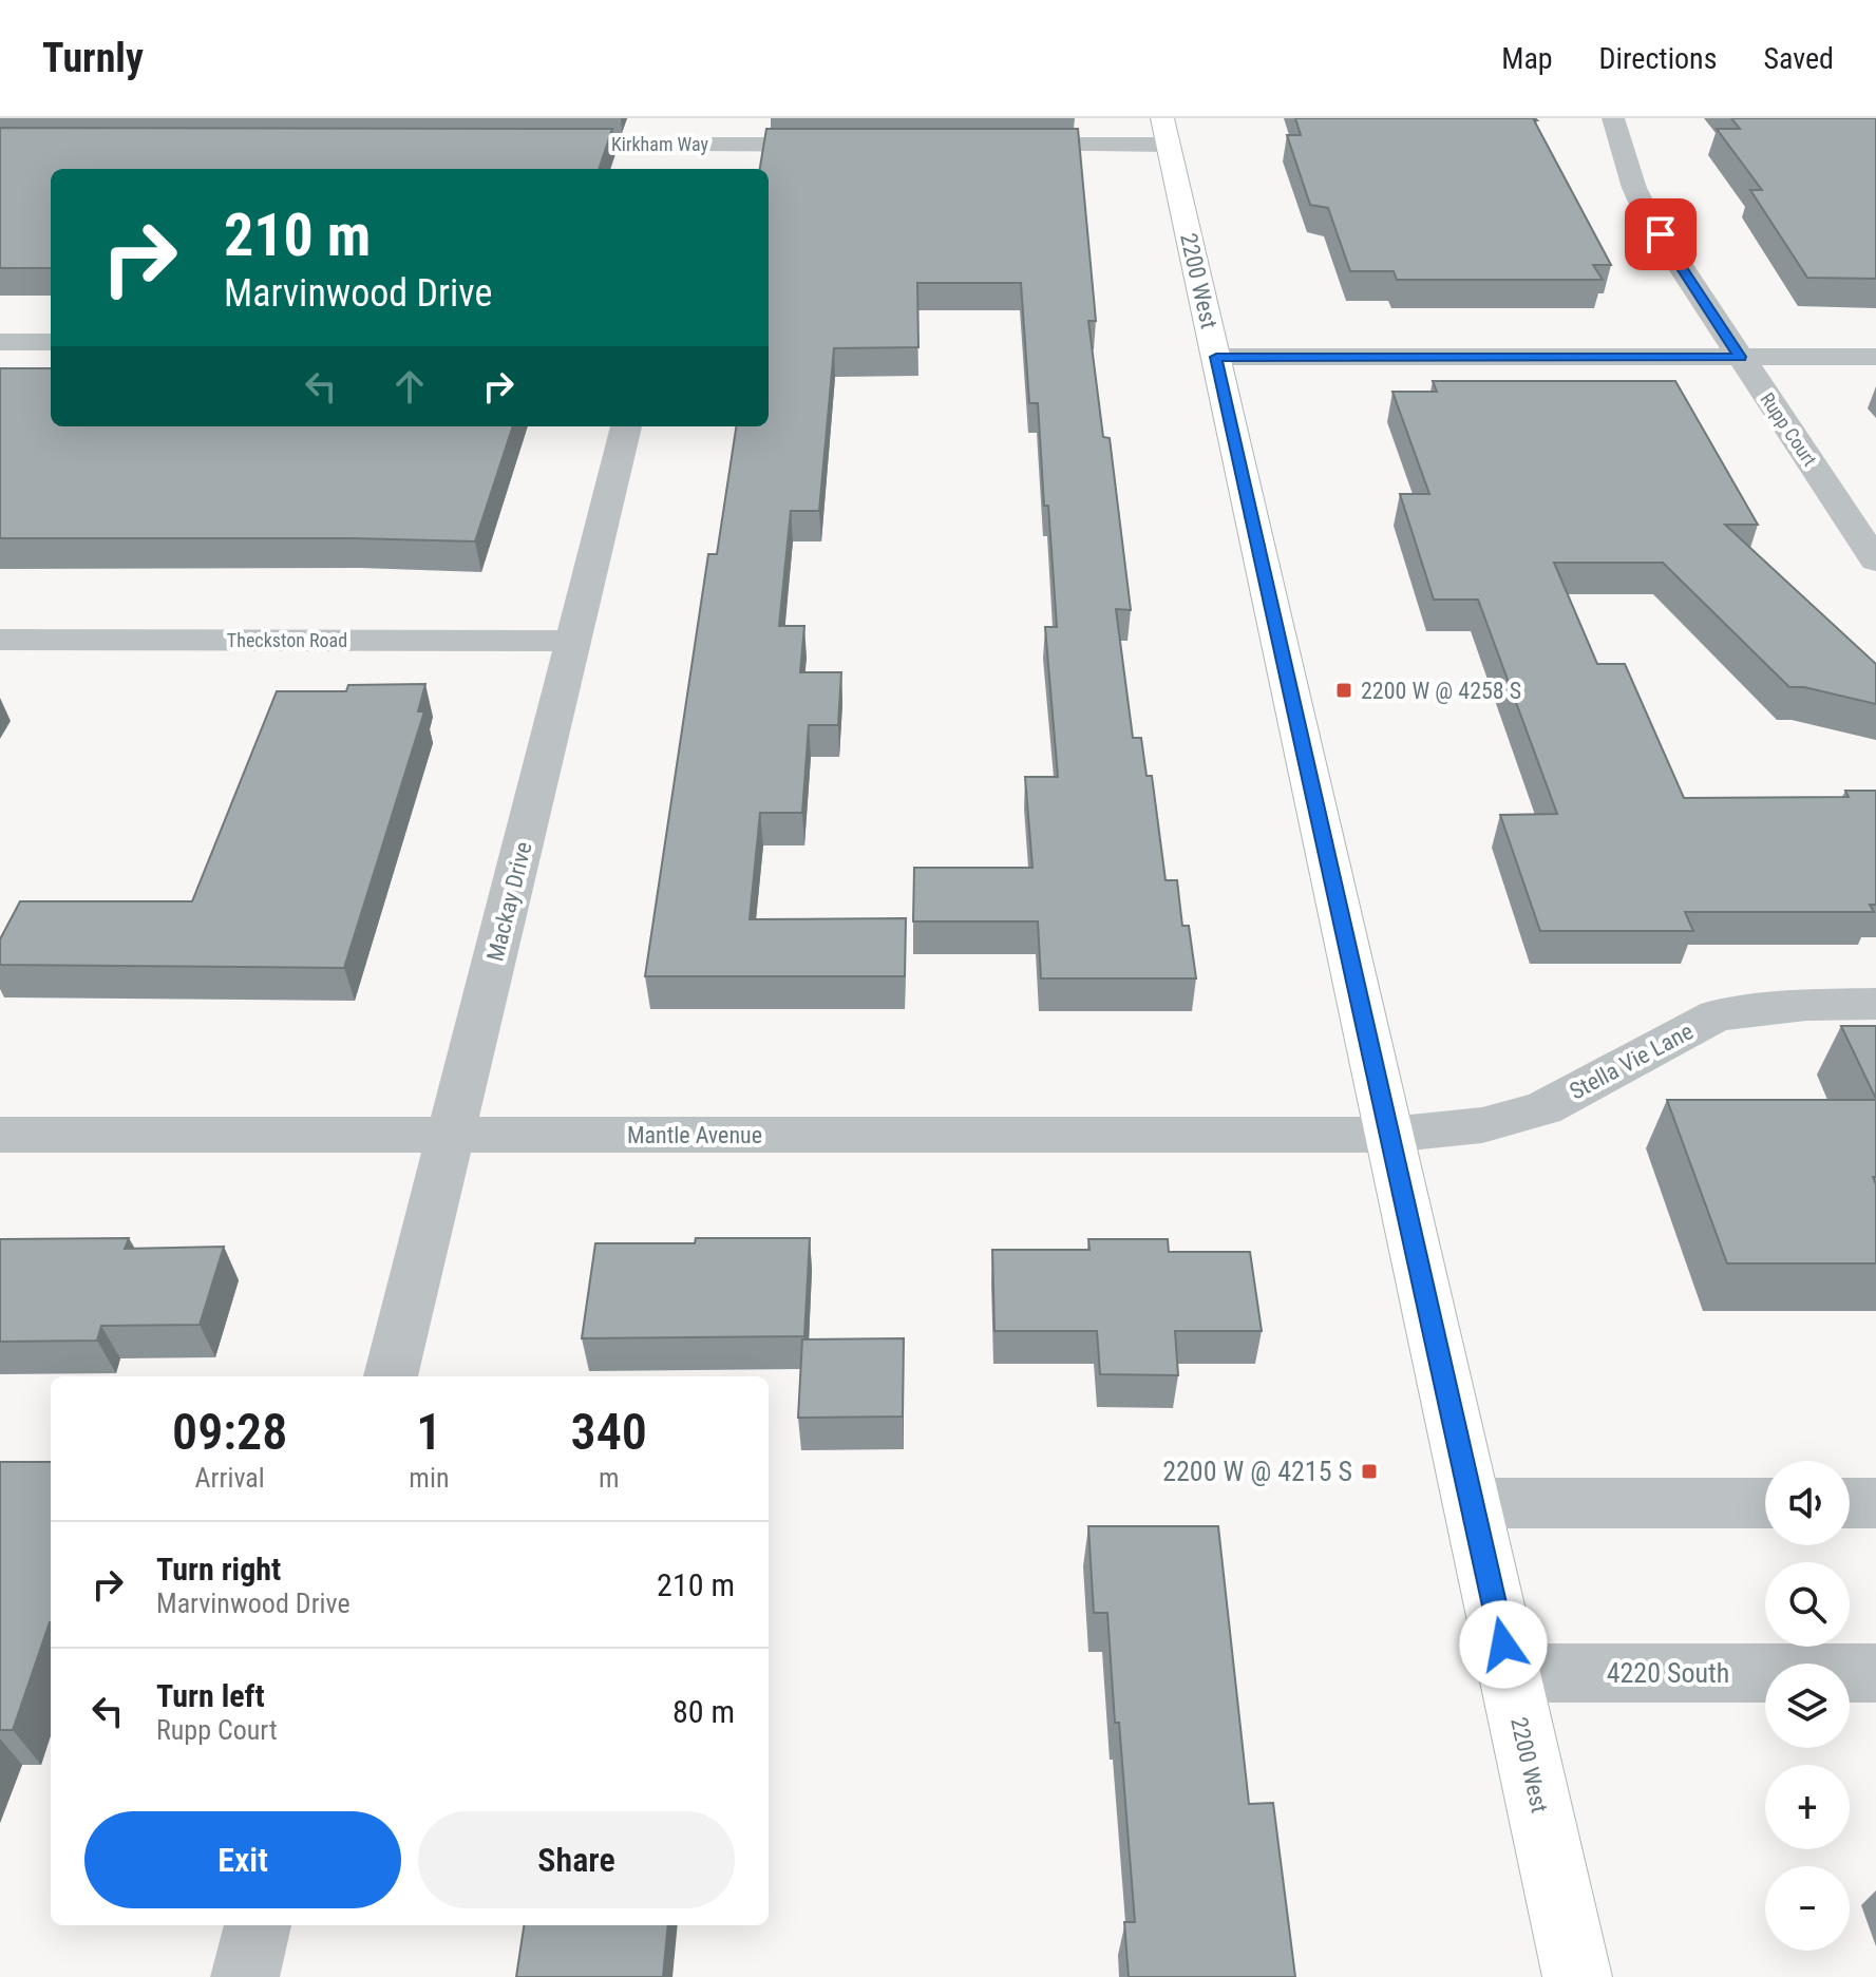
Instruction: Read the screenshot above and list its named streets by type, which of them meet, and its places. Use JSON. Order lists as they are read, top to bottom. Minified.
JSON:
{"streets":{"street":["Kirkham Way","2200 West","Rupp Court","Theckston Road","Mackay Drive","Stella Vie Lane","Mantle Avenue","4220 South"]},"crossings":[["2200 West","Stella Vie Lane"],["2200 West","Mantle Avenue"],["2200 West","4220 South"],["Theckston Road","Mackay Drive"],["Mackay Drive","Mantle Avenue"],["Stella Vie Lane","Mantle Avenue"]],"places":{"transit":["2200 W @ 4258 S","2200 W @ 4215 S"]},"page":{"header":"Turnly","nav":["Map","Directions","Saved"],"turn":["210 m","Marvinwood Drive"],"eta":["09:28","Arrival","1","min","340","m"],"map_buttons":["+","−"],"list":[{"name":"Turn right","note":"Marvinwood Drive","value":"210 m"},{"name":"Turn left","note":"Rupp Court","value":"80 m"}],"buttons":["Exit","Share"]}}
